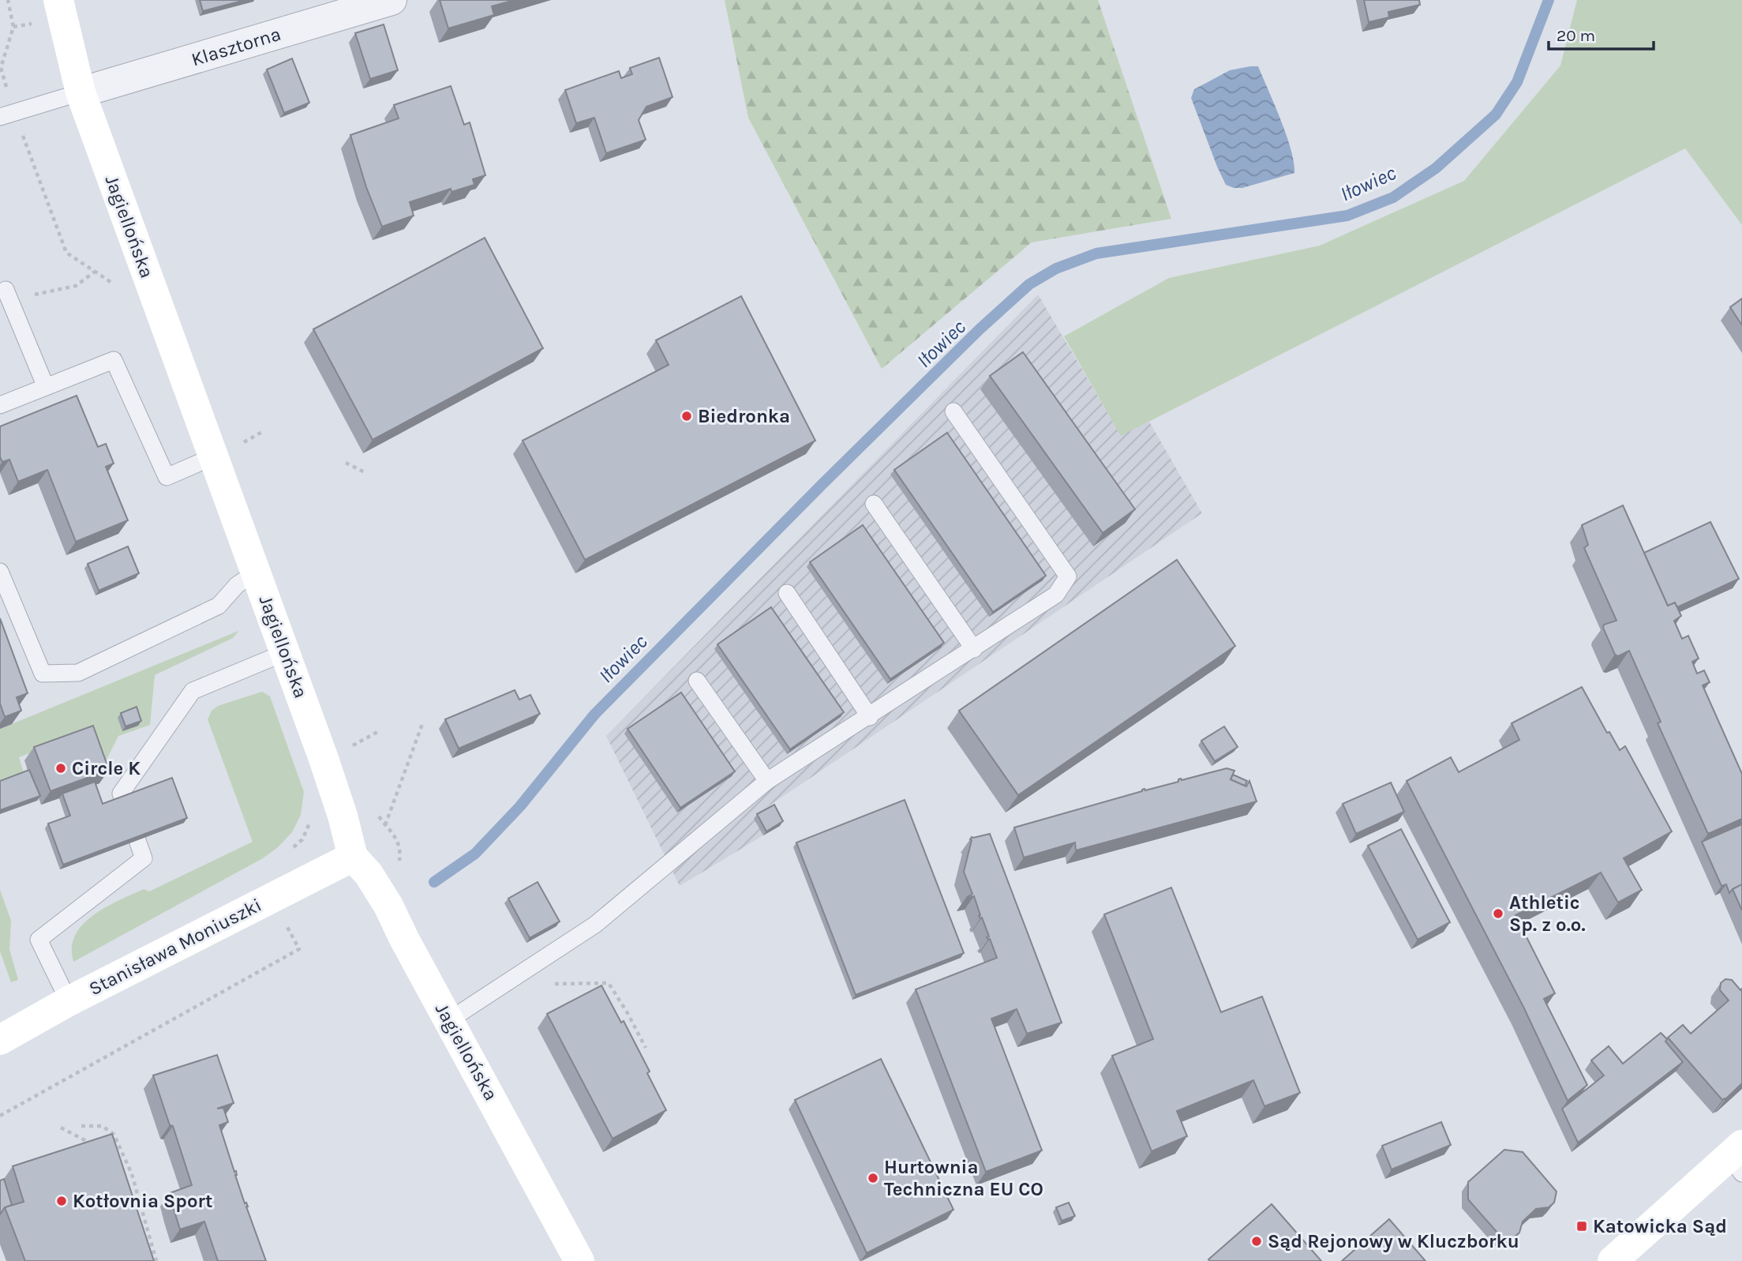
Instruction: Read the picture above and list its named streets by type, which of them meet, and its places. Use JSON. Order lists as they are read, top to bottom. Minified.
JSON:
{"streets":{"street":["Klasztorna","Jagiellońska","Stanisława Moniuszki"]},"crossings":[["Klasztorna","Jagiellońska"],["Jagiellońska","Stanisława Moniuszki"]],"water":["Iłowiec"],"places":{"other":["Biedronka","Circle K","Athletic Sp. z o.o.","Hurtownia Techniczna EU CO","Kotłovnia Sport","Sąd Rejonowy w Kluczborku"],"transit":["Katowicka Sąd"]},"scale_bar":"20 m"}
